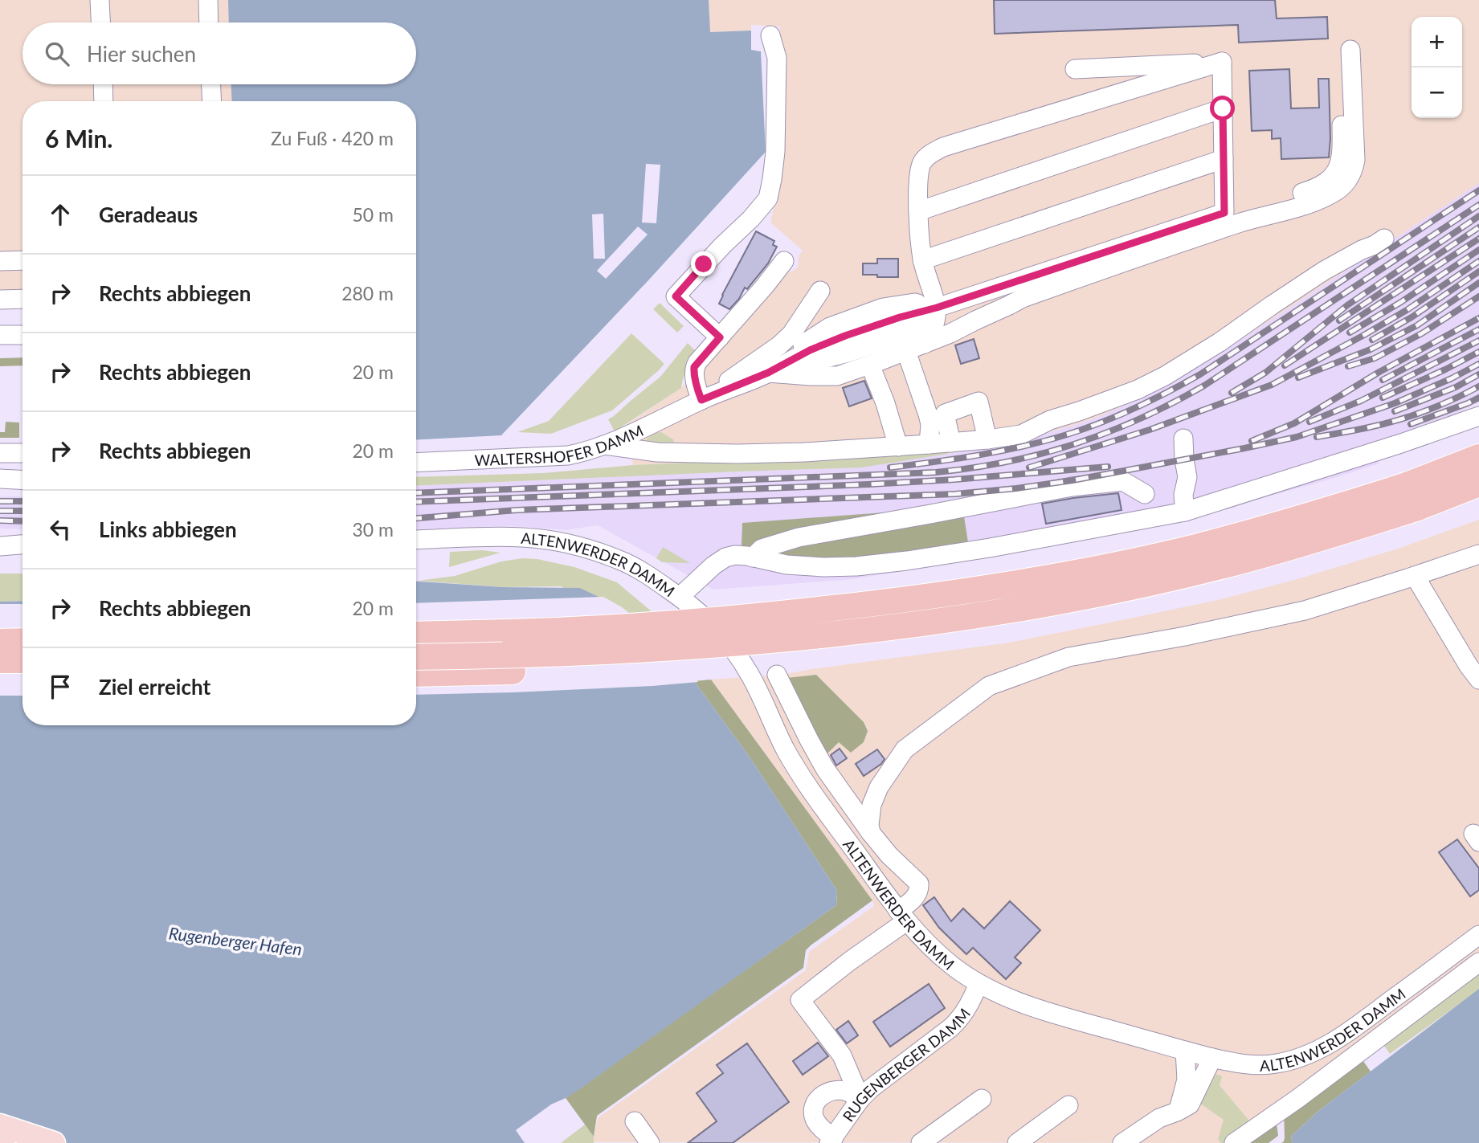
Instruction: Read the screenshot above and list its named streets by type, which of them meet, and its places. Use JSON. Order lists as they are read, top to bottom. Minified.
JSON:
{"streets":{"street":["WALTERSHOFER DAMM","ALTENWERDER DAMM","RUGENBERGER DAMM"]},"crossings":[["ALTENWERDER DAMM","RUGENBERGER DAMM"]],"water":["Rugenberger Hafen"],"page":{"map_buttons":["+","−"],"search":"Hier suchen","heading":["6 Min.","Zu Fuß · 420 m"],"list":[["Geradeaus","50 m"],["Rechts abbiegen","280 m"],["Rechts abbiegen","20 m"],["Rechts abbiegen","20 m"],["Links abbiegen","30 m"],["Rechts abbiegen","20 m"],"Ziel erreicht"]}}
